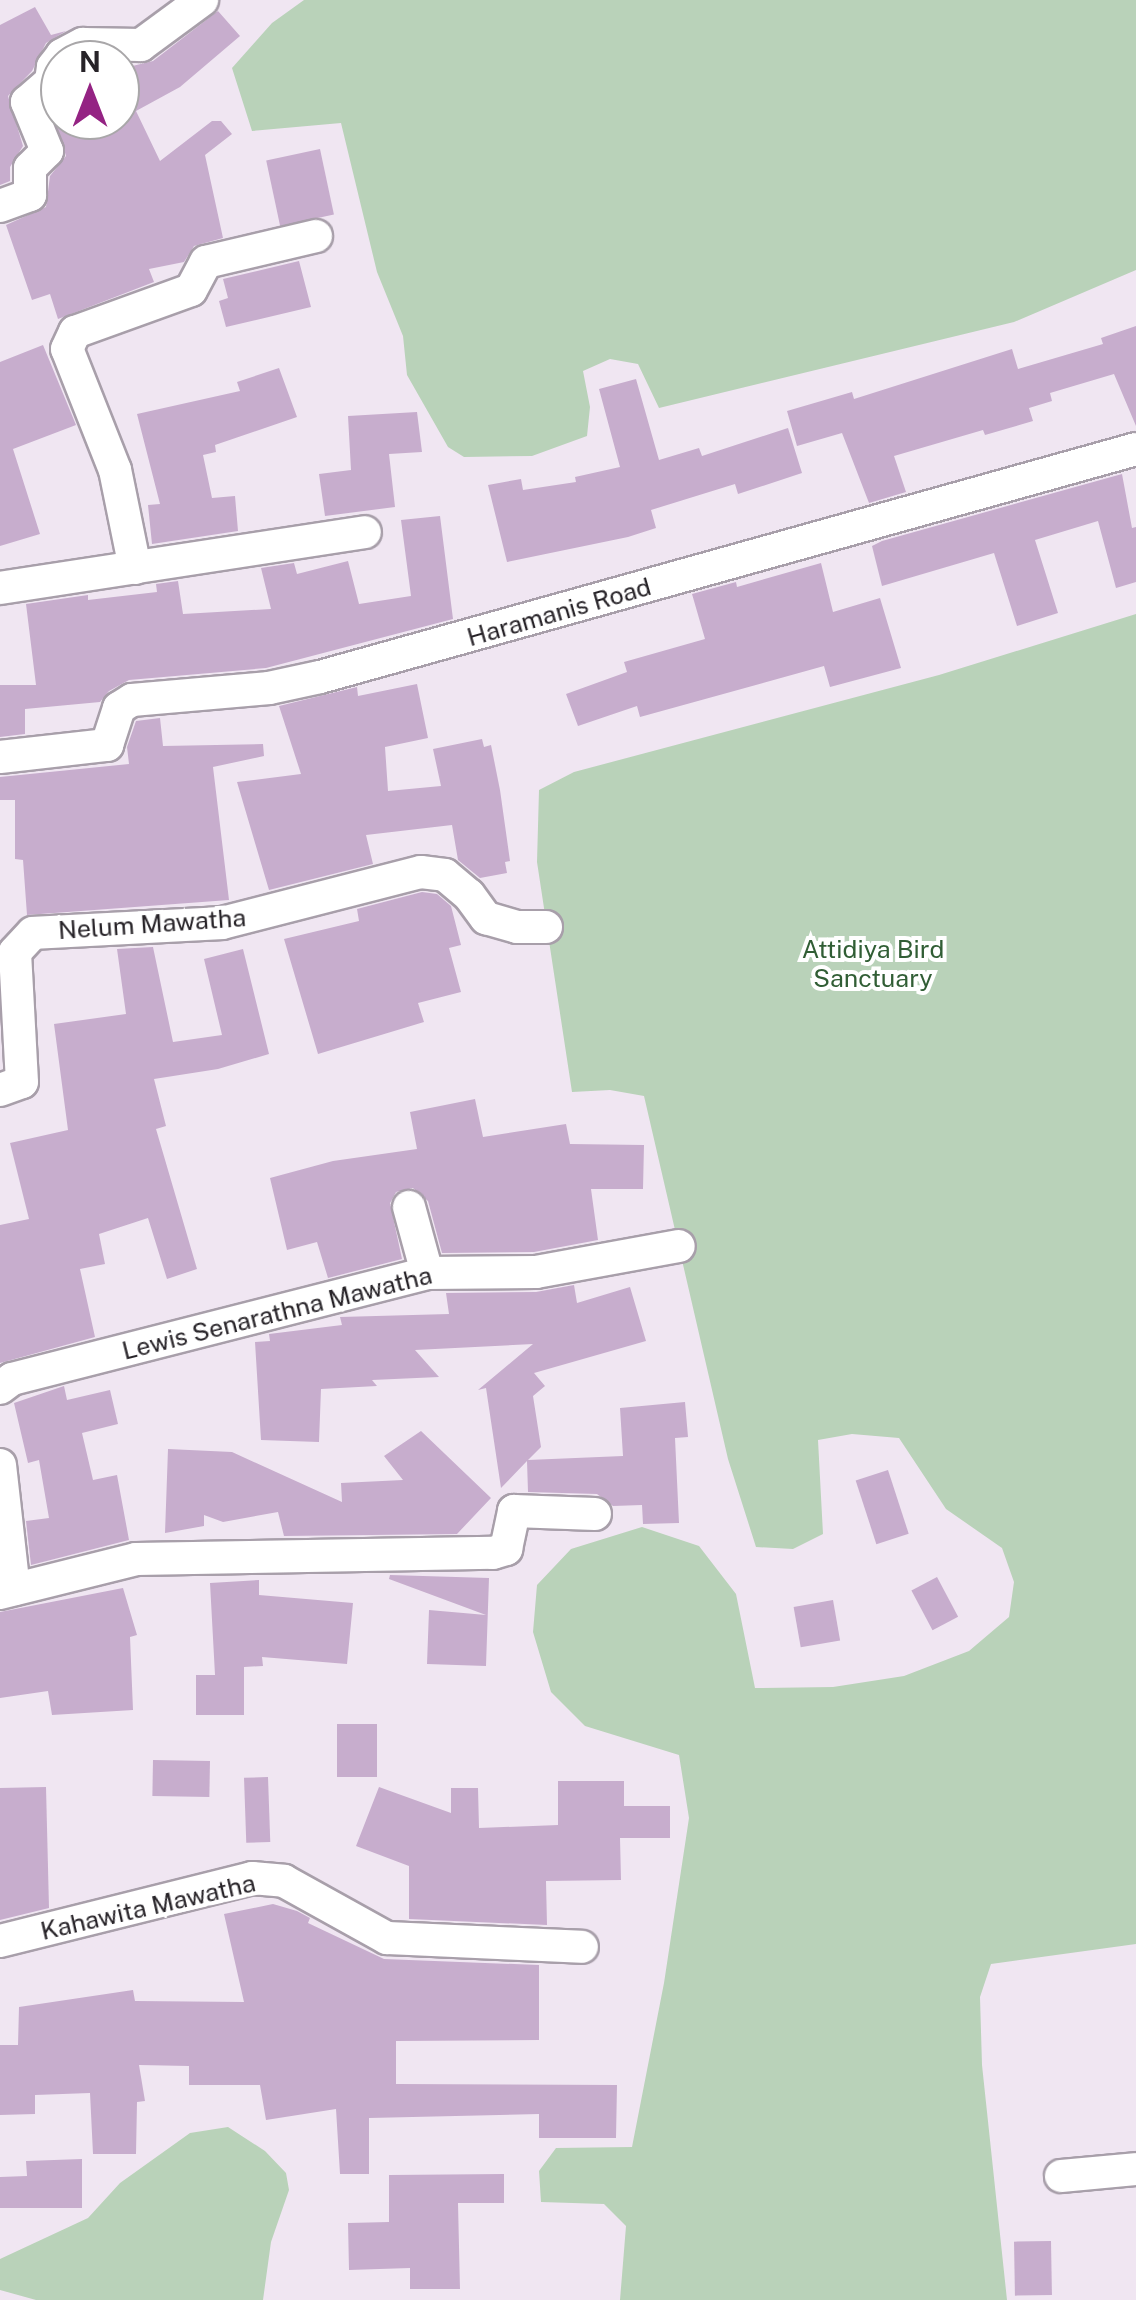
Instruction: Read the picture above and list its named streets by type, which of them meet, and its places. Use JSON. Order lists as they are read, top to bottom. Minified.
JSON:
{"streets":{"street":["Haramanis Road","Nelum Mawatha","Lewis Senarathna Mawatha","Kahawita Mawatha"]},"parks":["Attidiya Bird Sanctuary"],"north":"top"}
